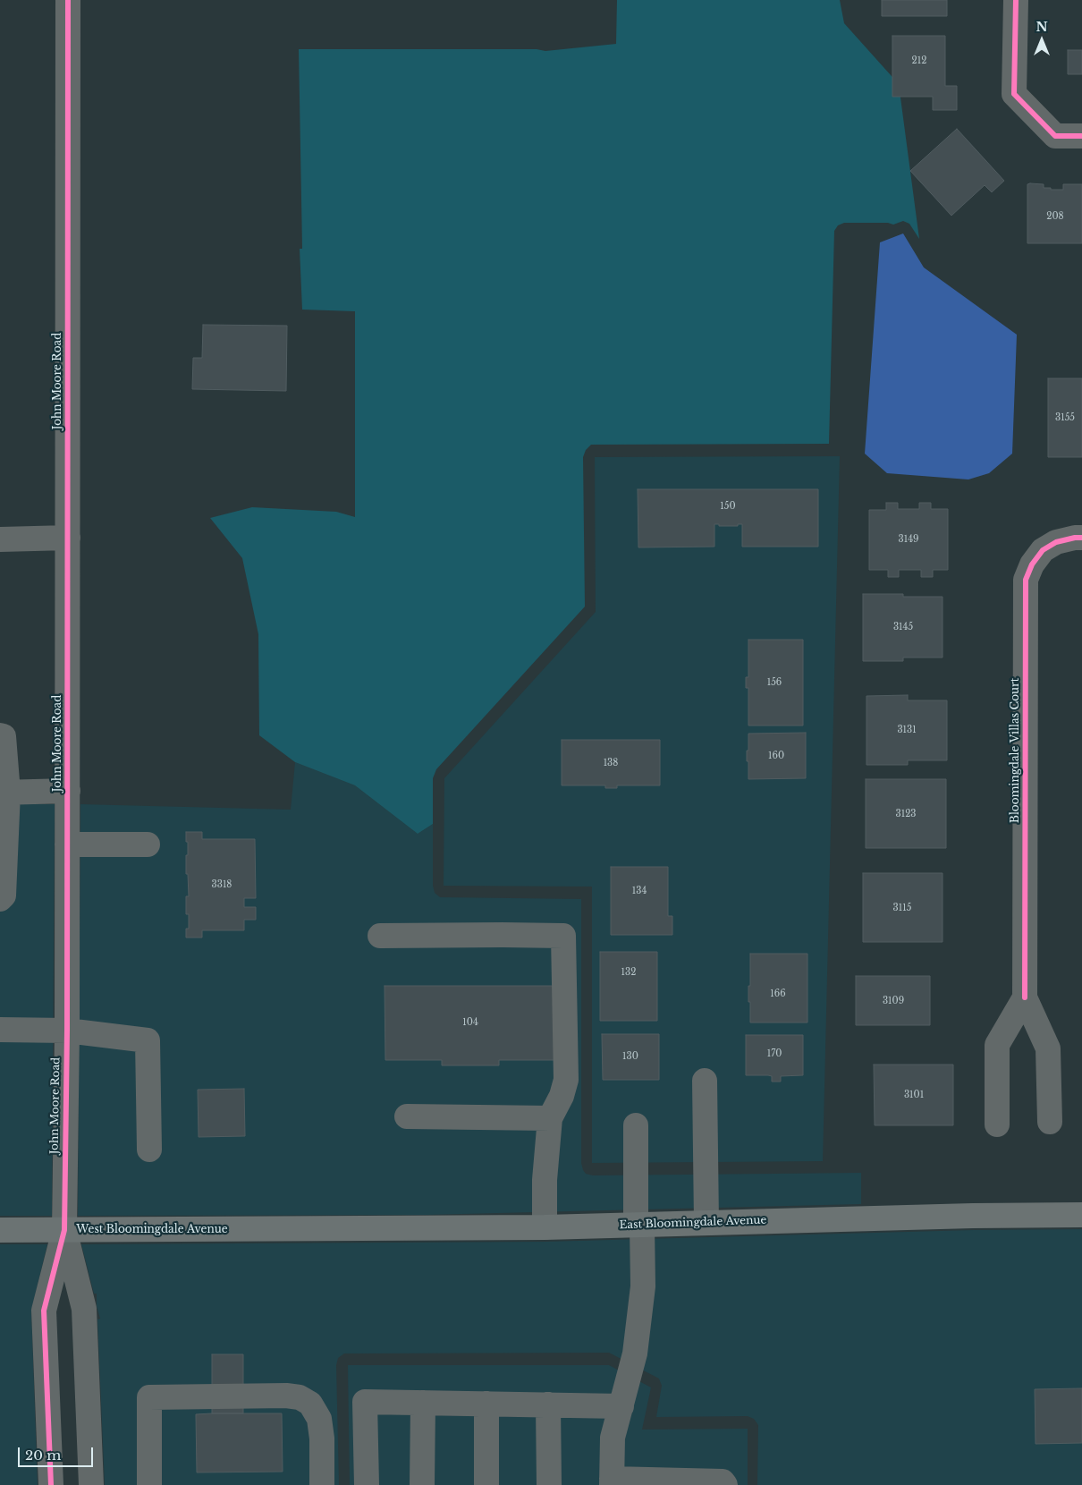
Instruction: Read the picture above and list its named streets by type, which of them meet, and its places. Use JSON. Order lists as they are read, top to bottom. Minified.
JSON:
{"streets":{"main road":["East Bloomingdale Avenue","West Bloomingdale Avenue"],"street":["John Moore Road","Bloomingdale Villas Court"]},"crossings":[["John Moore Road","West Bloomingdale Avenue"],["East Bloomingdale Avenue","West Bloomingdale Avenue"]],"house_numbers":["212","208","3155","150","3149","3145","156","3131","160","138","3123","3318","134","3115","132","166","3109","104","170","130","3101"],"scale_bar":"20 m","north":"top"}
